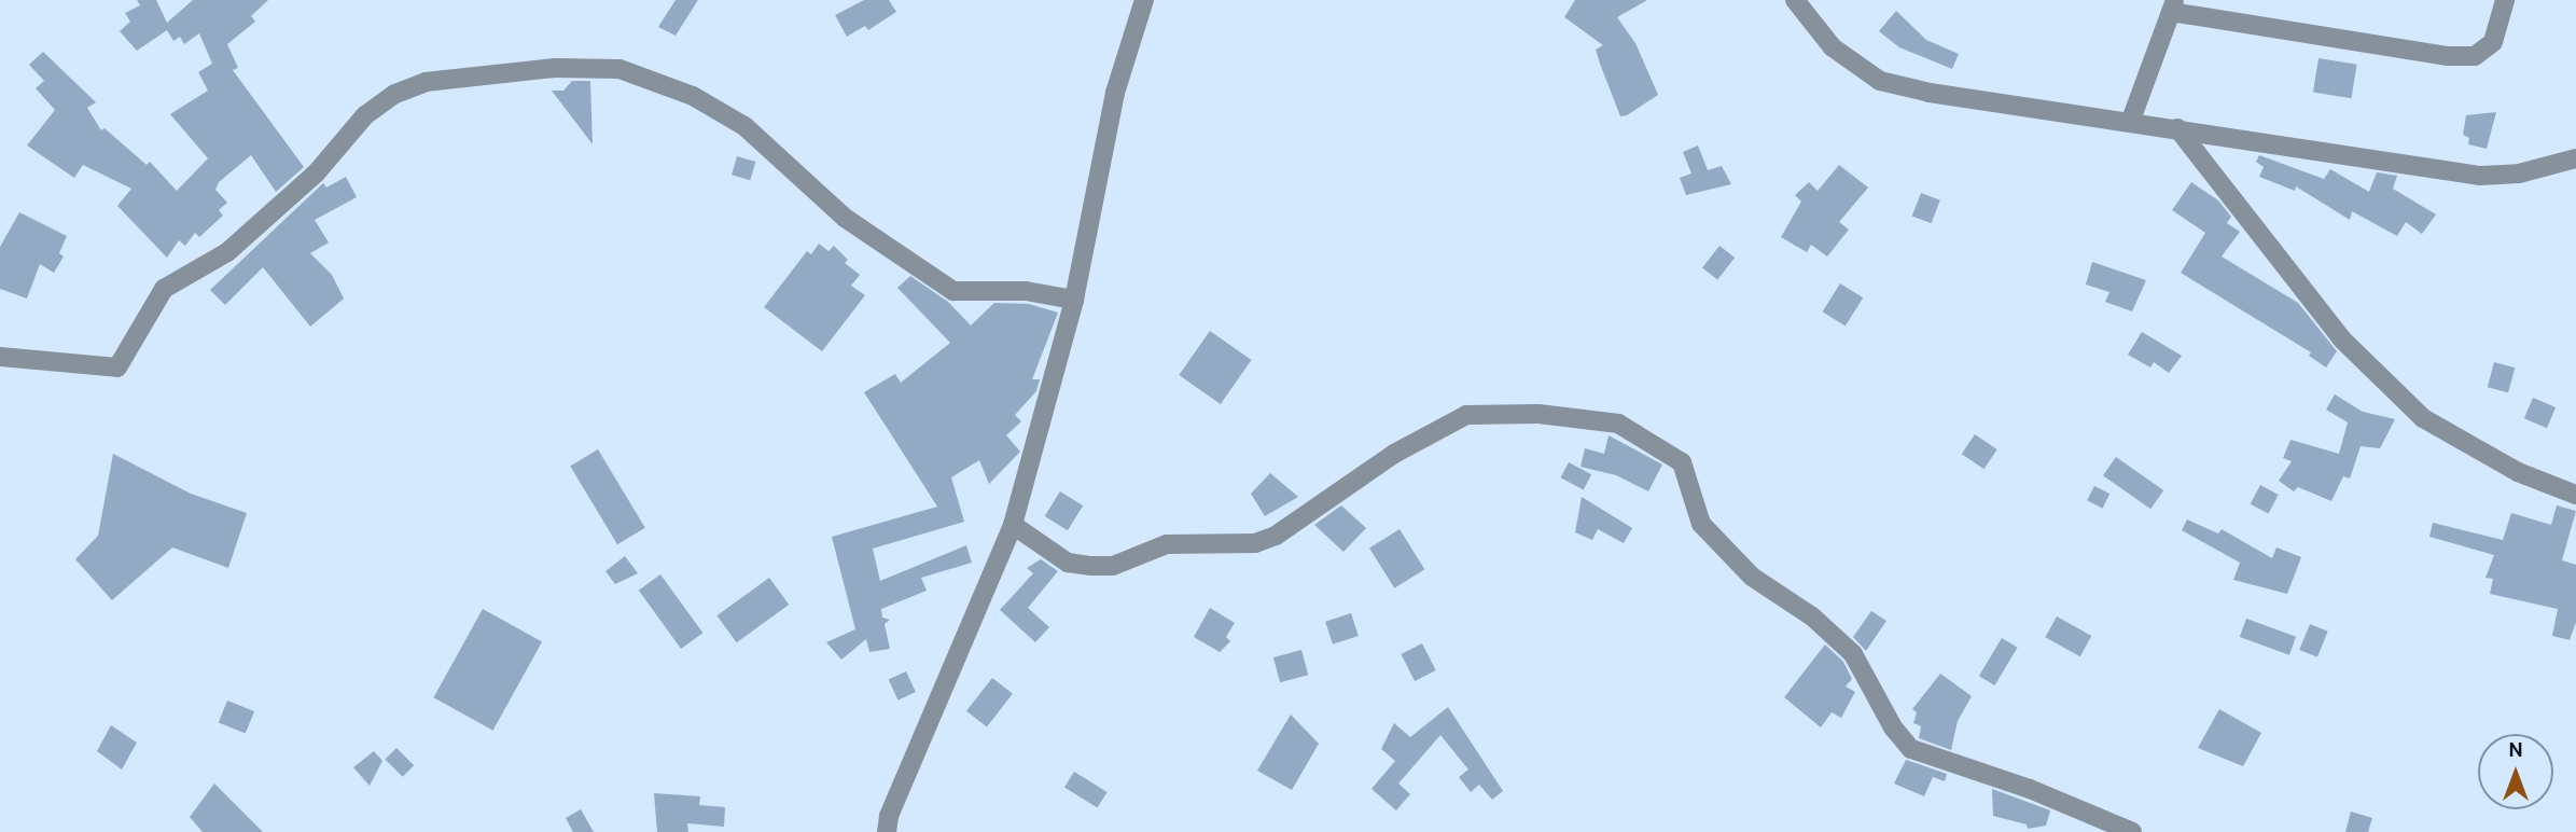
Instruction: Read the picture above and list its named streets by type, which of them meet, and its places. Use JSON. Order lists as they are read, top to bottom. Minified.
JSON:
{"north":"top"}
